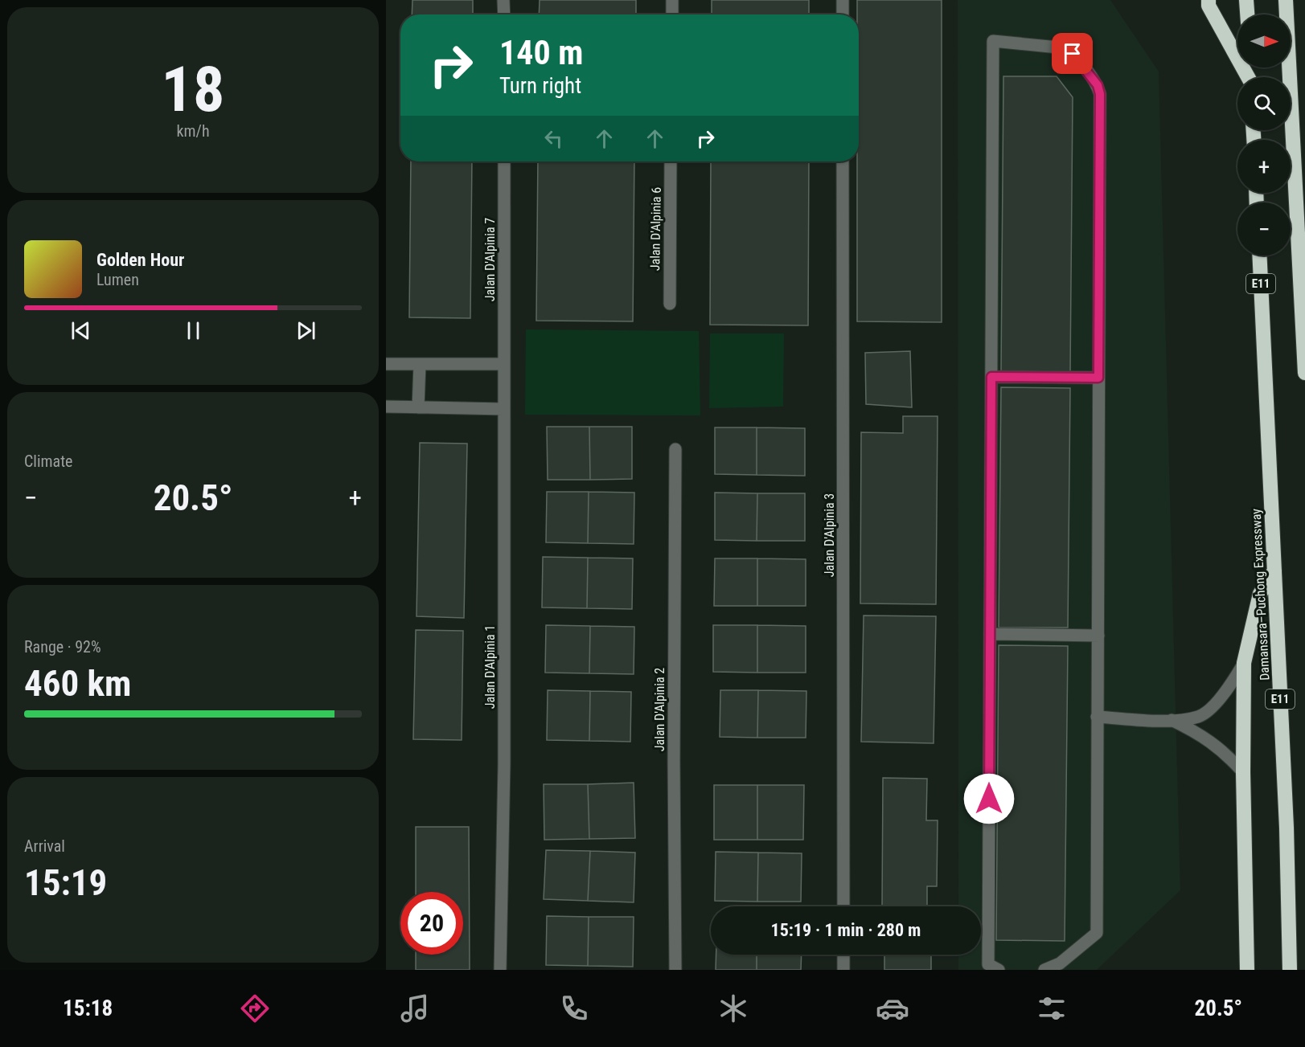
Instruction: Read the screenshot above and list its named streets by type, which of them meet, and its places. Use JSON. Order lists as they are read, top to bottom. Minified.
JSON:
{"streets":{"highway":["E11","Damansara–Puchong Expressway"],"street":["Jalan D'Alpinia 6","Jalan D'Alpinia 7","Jalan D'Alpinia 3","Jalan D'Alpinia 1","Jalan D'Alpinia 2"]},"crossings":[["Jalan D'Alpinia 7","Jalan D'Alpinia 1"]],"north":"right","page":{"tile":[["18","km/h"],"Climate",["Range · 92%","460 km"],["Arrival","15:19"]],"map_buttons":["+","−"],"turn":["140 m","Turn right"],"song":["Golden Hour","Lumen"],"heat":["−","20.5°","+"],"limit":"20","trip":"15:19 · 1 min · 280 m","tabs":["15:18","20.5°"]}}
